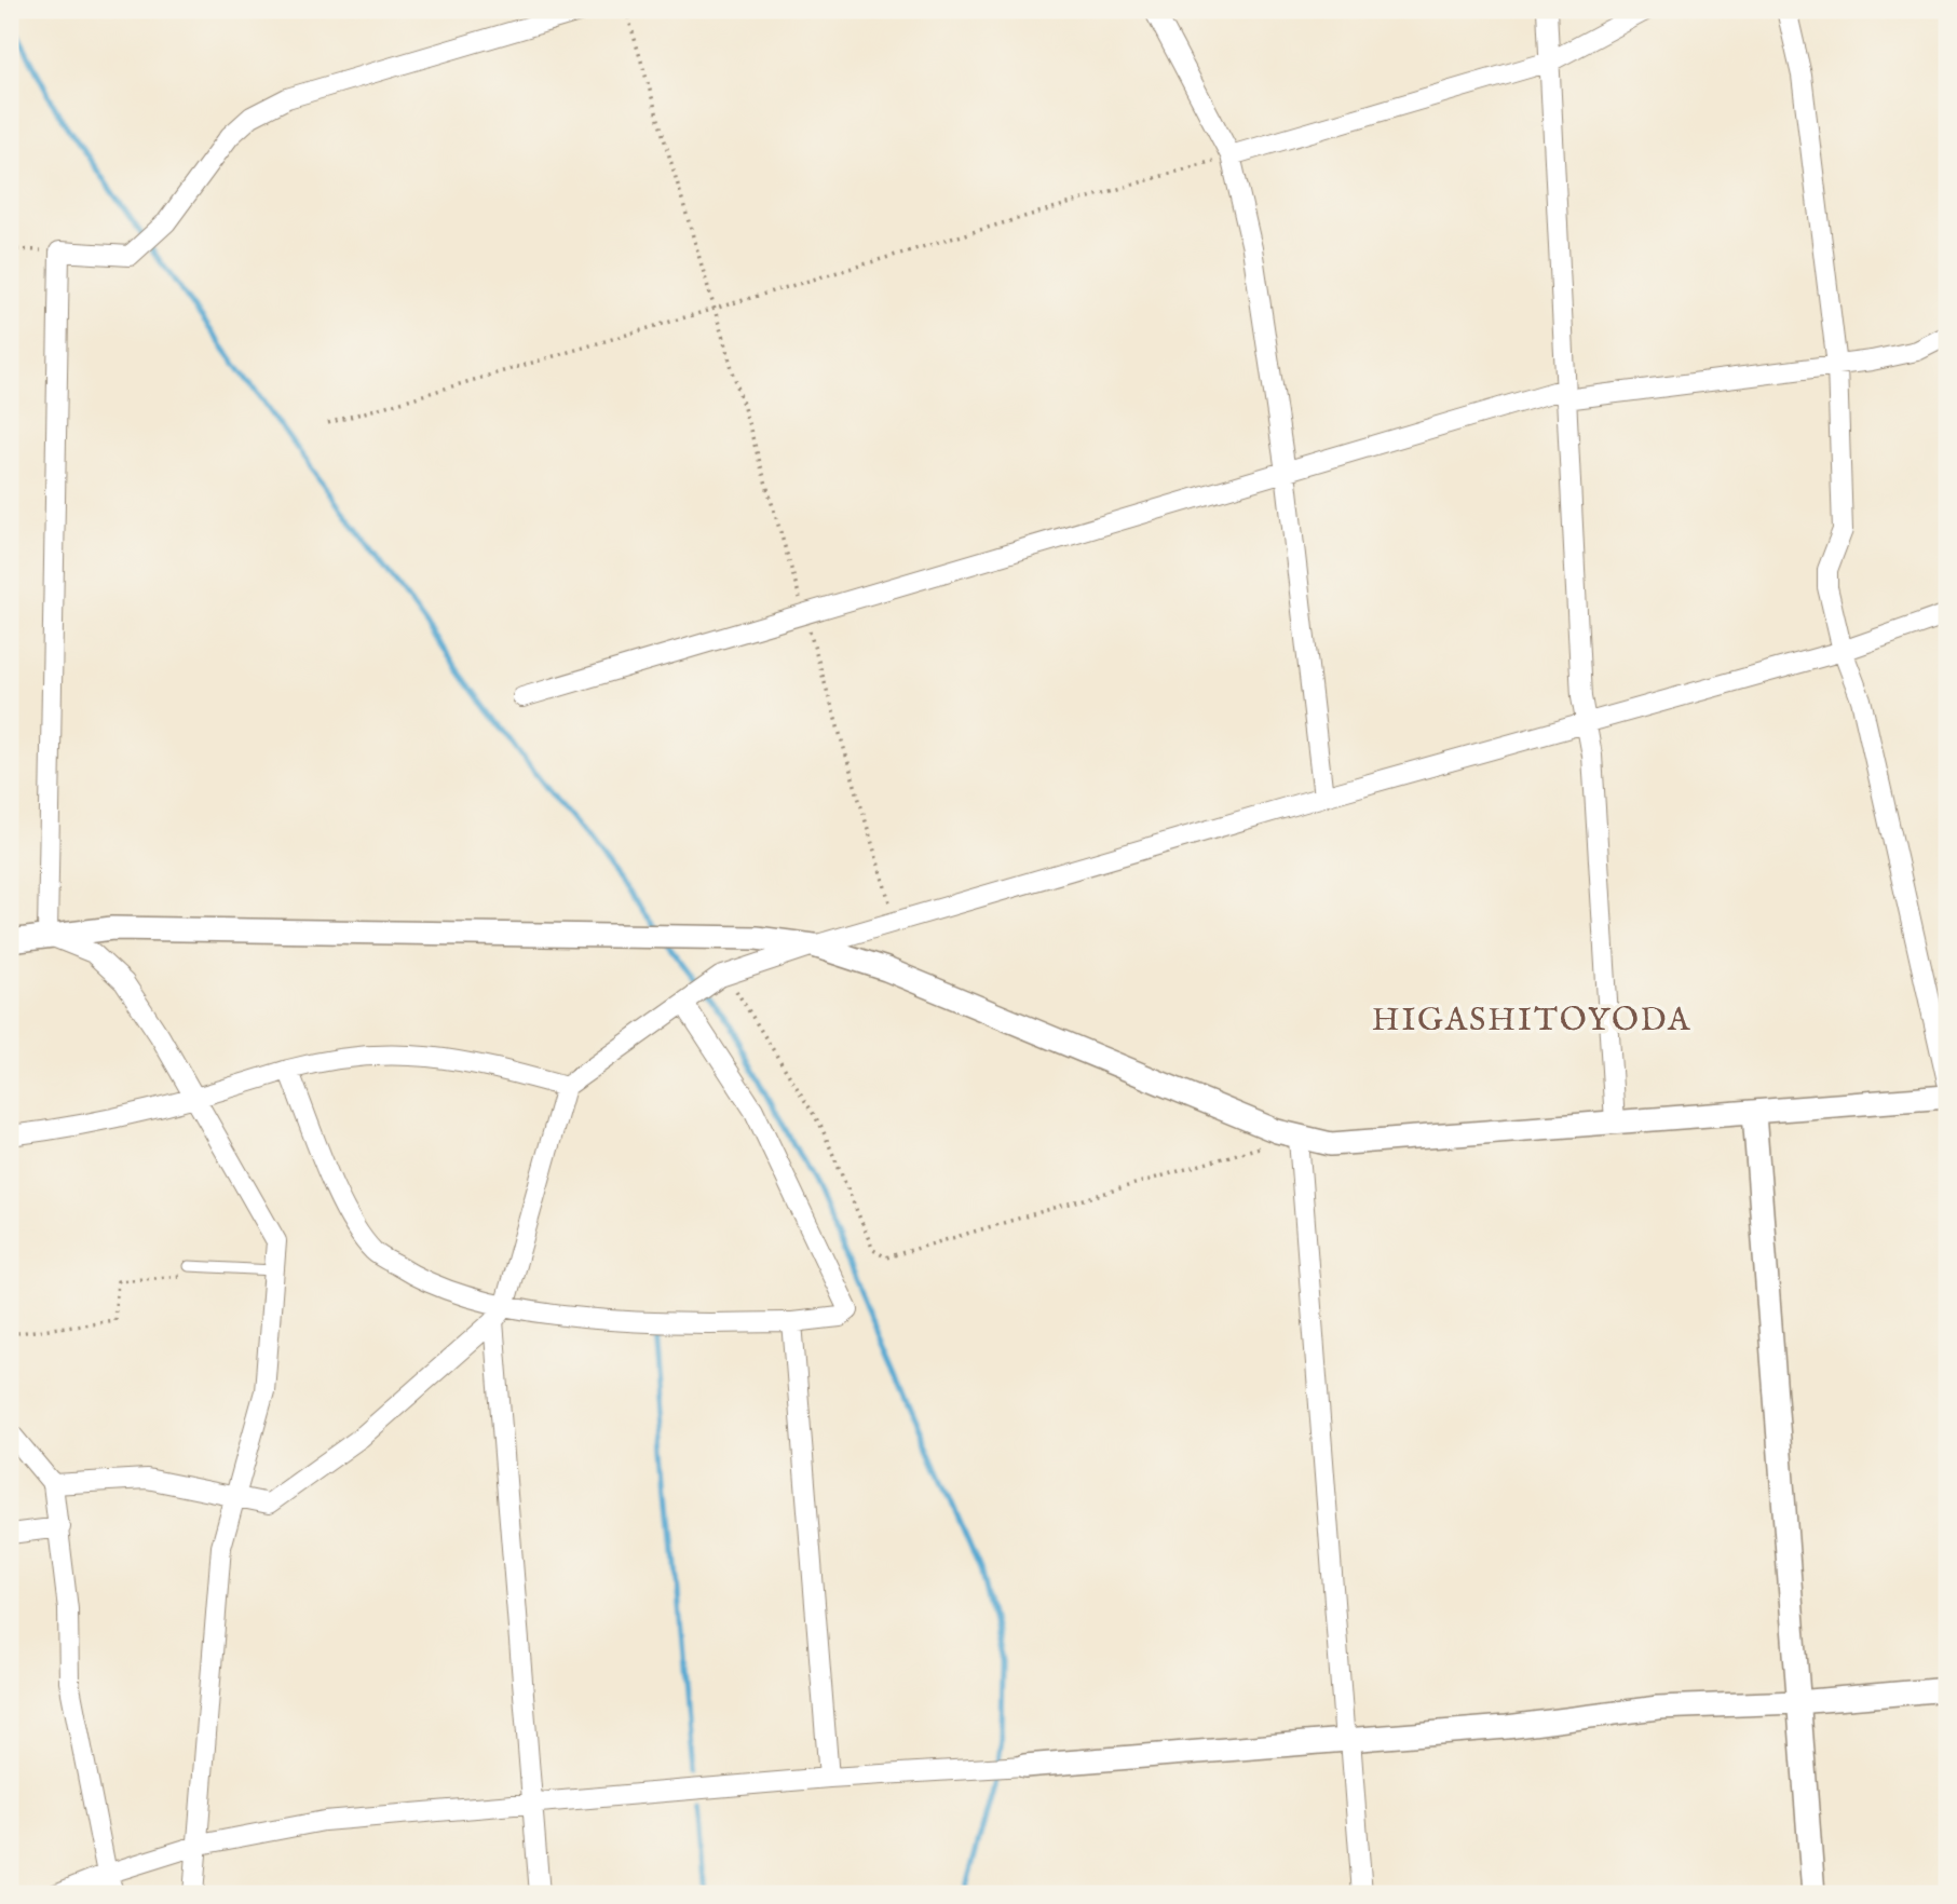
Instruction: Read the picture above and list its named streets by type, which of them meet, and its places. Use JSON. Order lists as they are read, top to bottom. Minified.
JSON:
{"districts":["HIGASHITOYODA"]}
